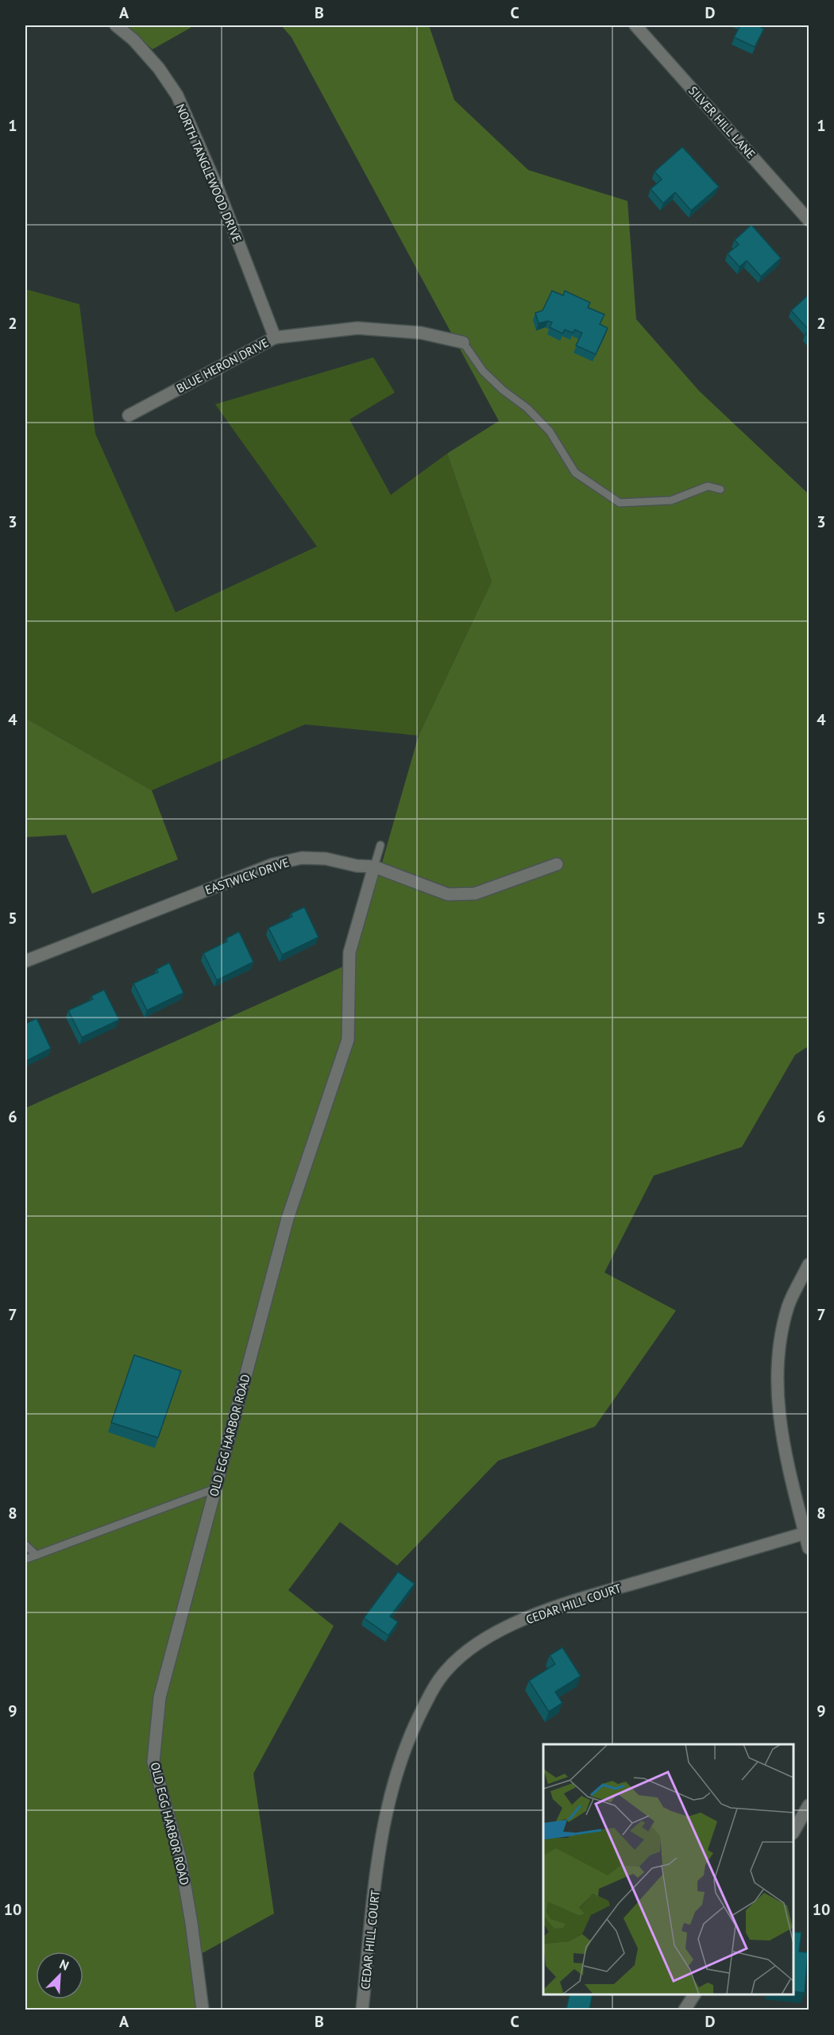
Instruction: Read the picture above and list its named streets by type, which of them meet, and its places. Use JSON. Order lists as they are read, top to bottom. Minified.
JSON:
{"streets":{"street":["SILVER HILL LANE","NORTH TANGLEWOOD DRIVE","BLUE HERON DRIVE","EASTWICK DRIVE","OLD EGG HARBOR ROAD","CEDAR HILL COURT"]},"crossings":[["NORTH TANGLEWOOD DRIVE","BLUE HERON DRIVE"],["EASTWICK DRIVE","OLD EGG HARBOR ROAD"]],"north":"top right","grid":{"columns":["A","B","C","D"],"rows":["1","2","3","4","5","6","7","8","9","10"]}}
